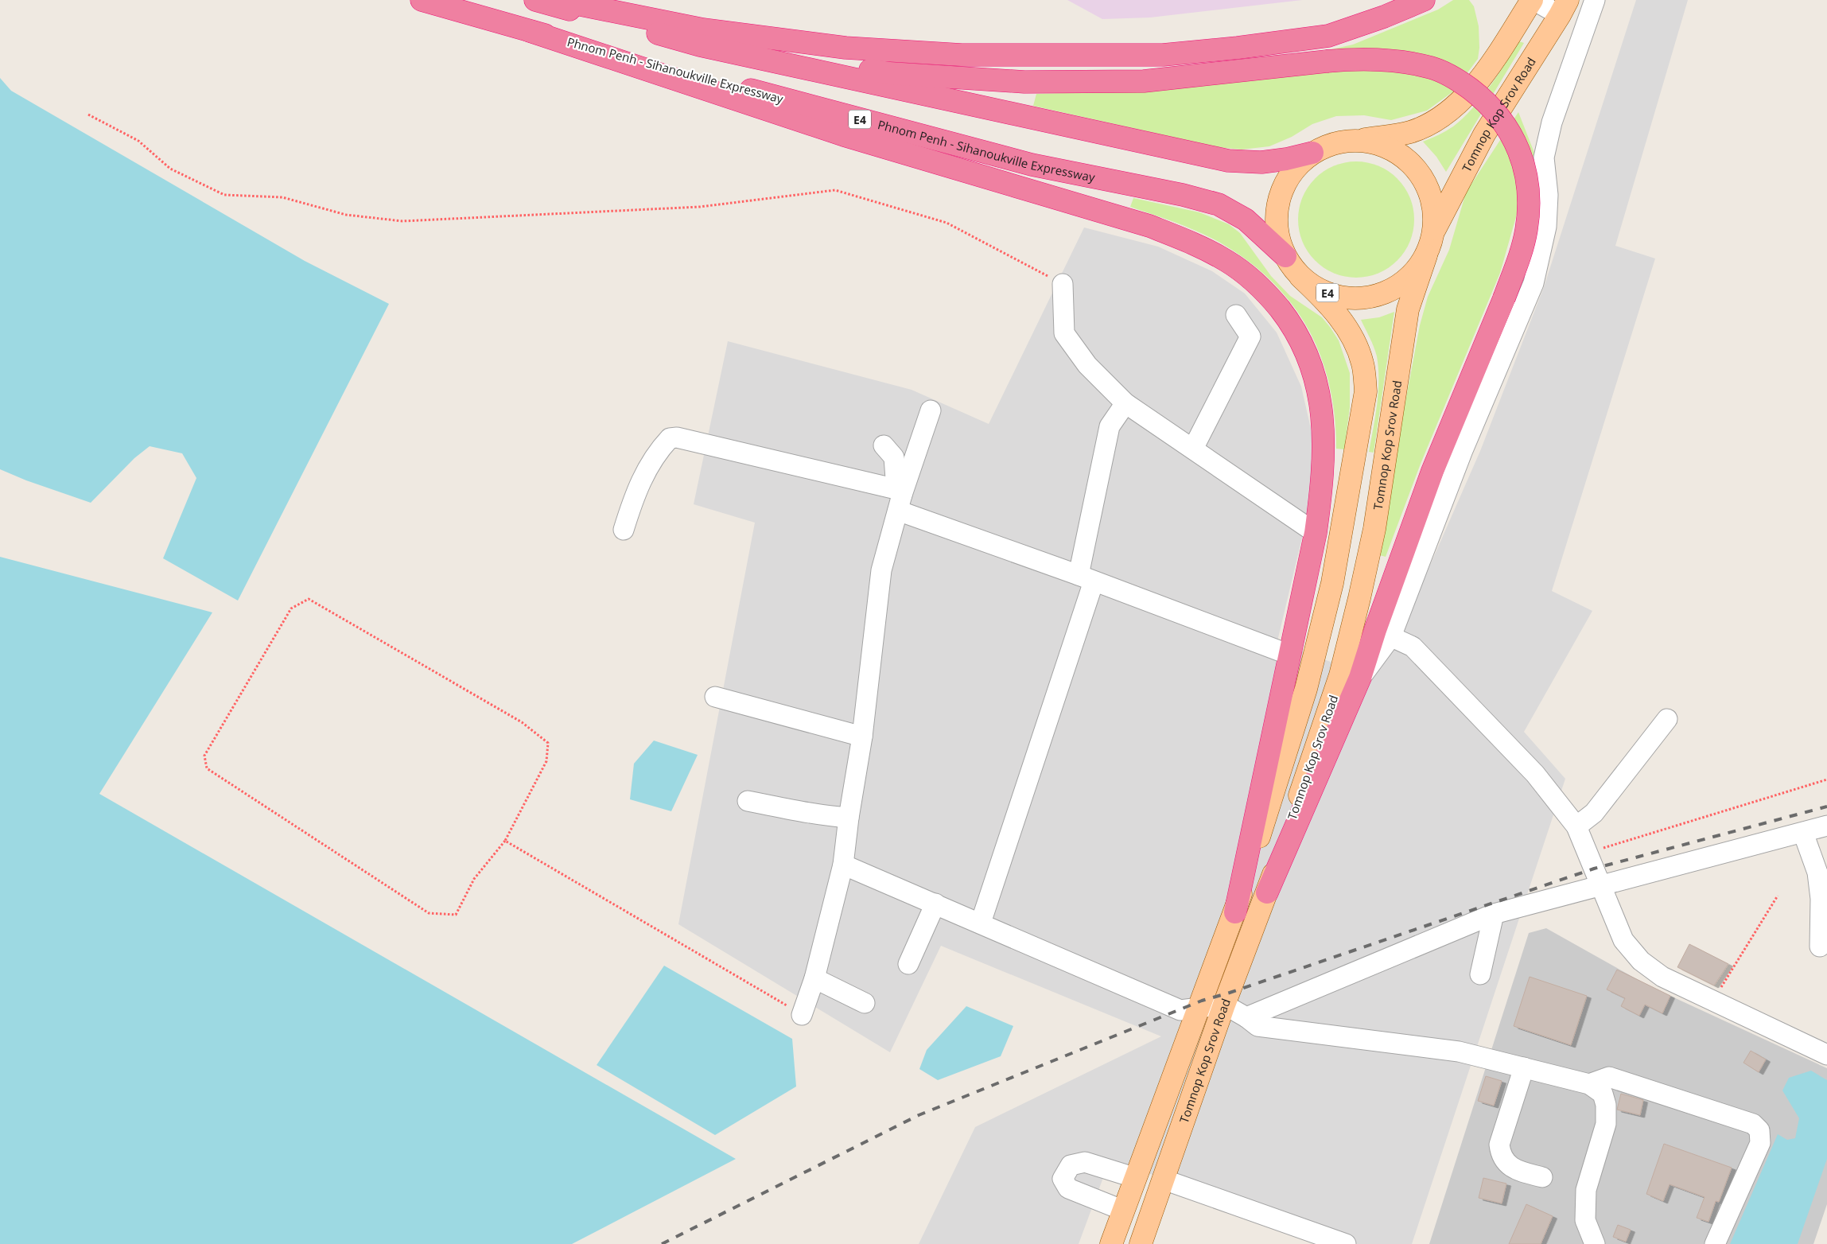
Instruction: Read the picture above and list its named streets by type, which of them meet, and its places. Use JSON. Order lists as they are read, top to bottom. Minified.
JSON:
{"streets":{"highway":["Phnom Penh - Sihanoukville Expressway","E4"],"main road":["Tomnop Kop Srov Road"]},"crossings":[["Phnom Penh - Sihanoukville Expressway","E4"],["Tomnop Kop Srov Road","E4"]]}
